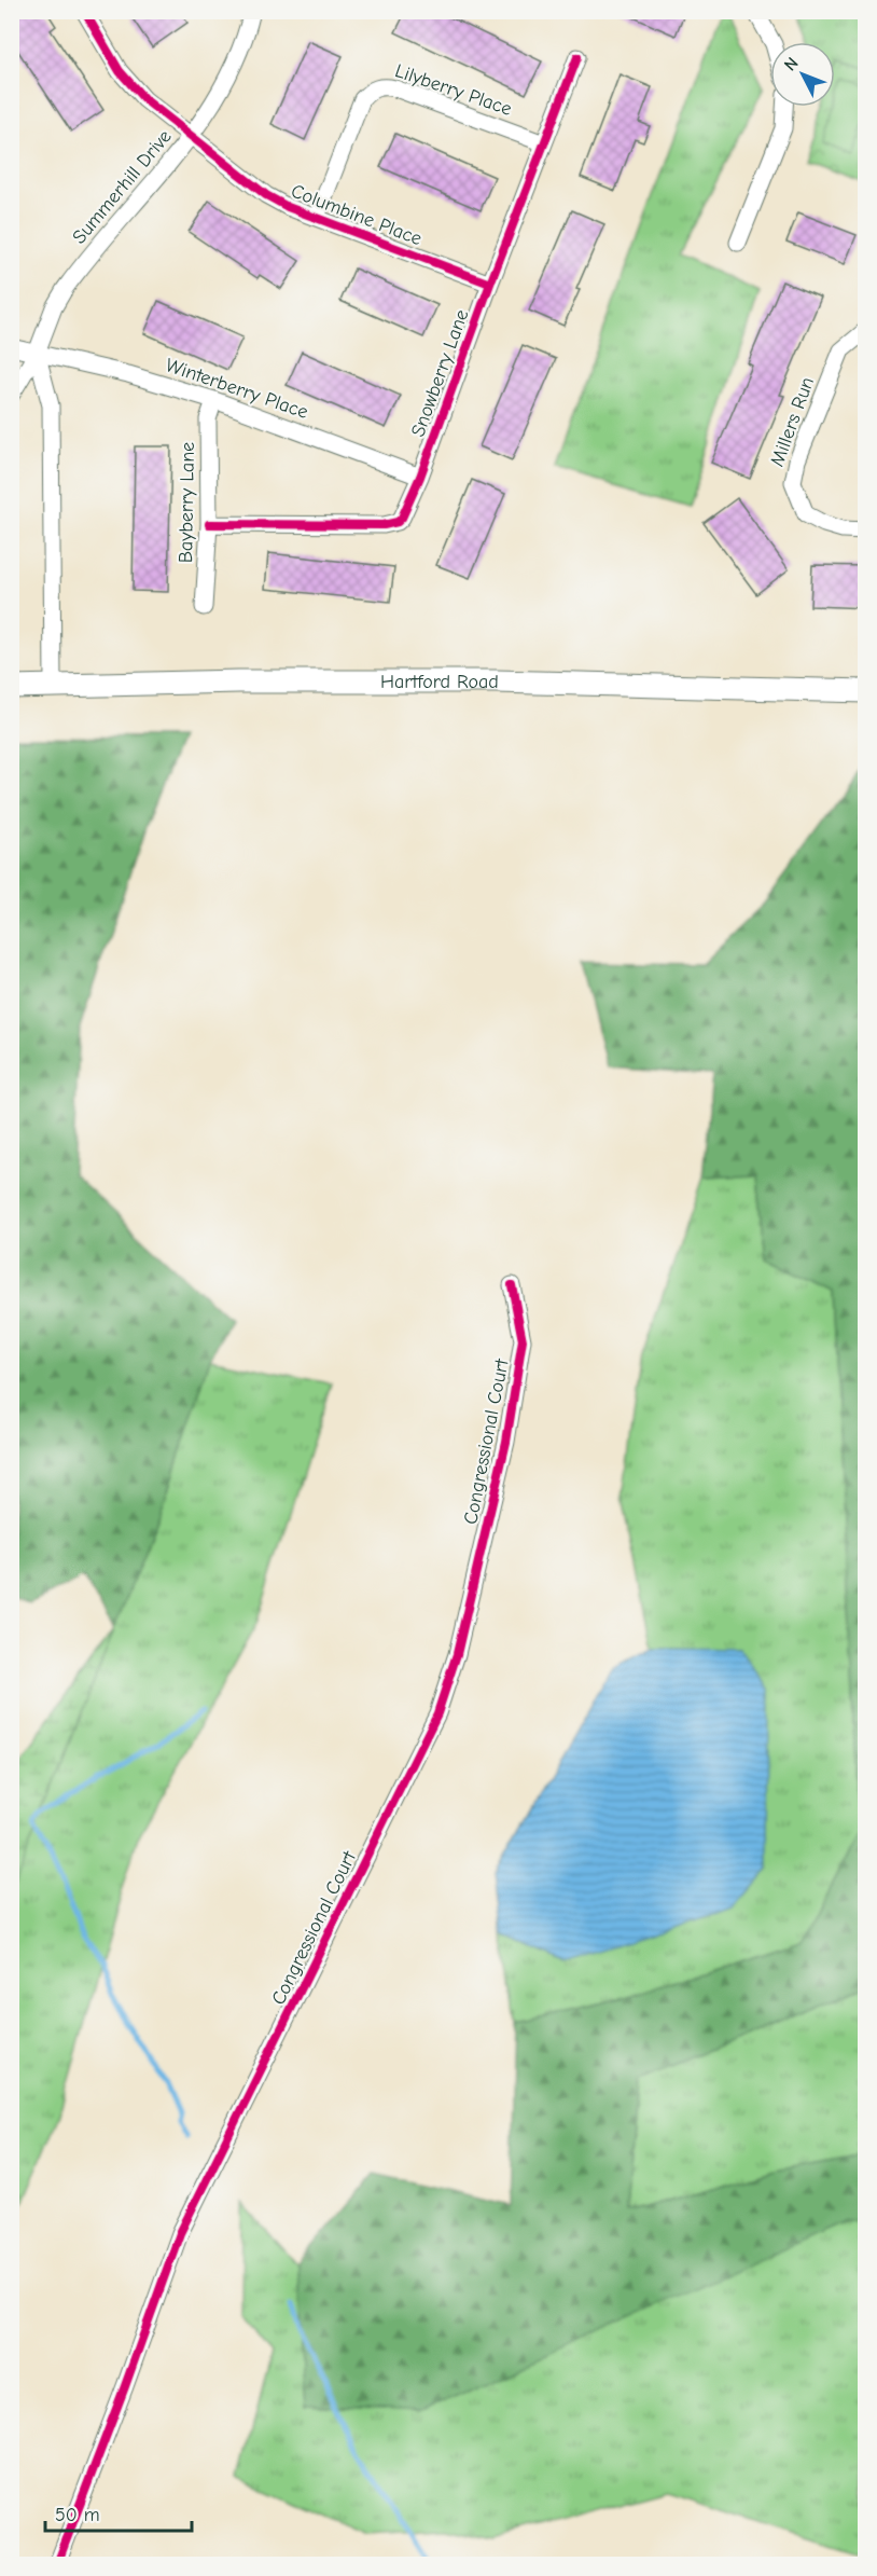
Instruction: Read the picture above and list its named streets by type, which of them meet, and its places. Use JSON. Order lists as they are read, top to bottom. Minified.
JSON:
{"streets":{"main road":["Hartford Road"],"street":["Lilyberry Place","Summerhill Drive","Columbine Place","Snowberry Lane","Winterberry Place","Millers Run","Bayberry Lane","Congressional Court"]},"crossings":[["Lilyberry Place","Columbine Place"],["Lilyberry Place","Snowberry Lane"],["Summerhill Drive","Columbine Place"],["Summerhill Drive","Winterberry Place"],["Columbine Place","Snowberry Lane"],["Snowberry Lane","Winterberry Place"],["Snowberry Lane","Bayberry Lane"],["Winterberry Place","Bayberry Lane"]],"scale_bar":"50 m","north":"top left"}
